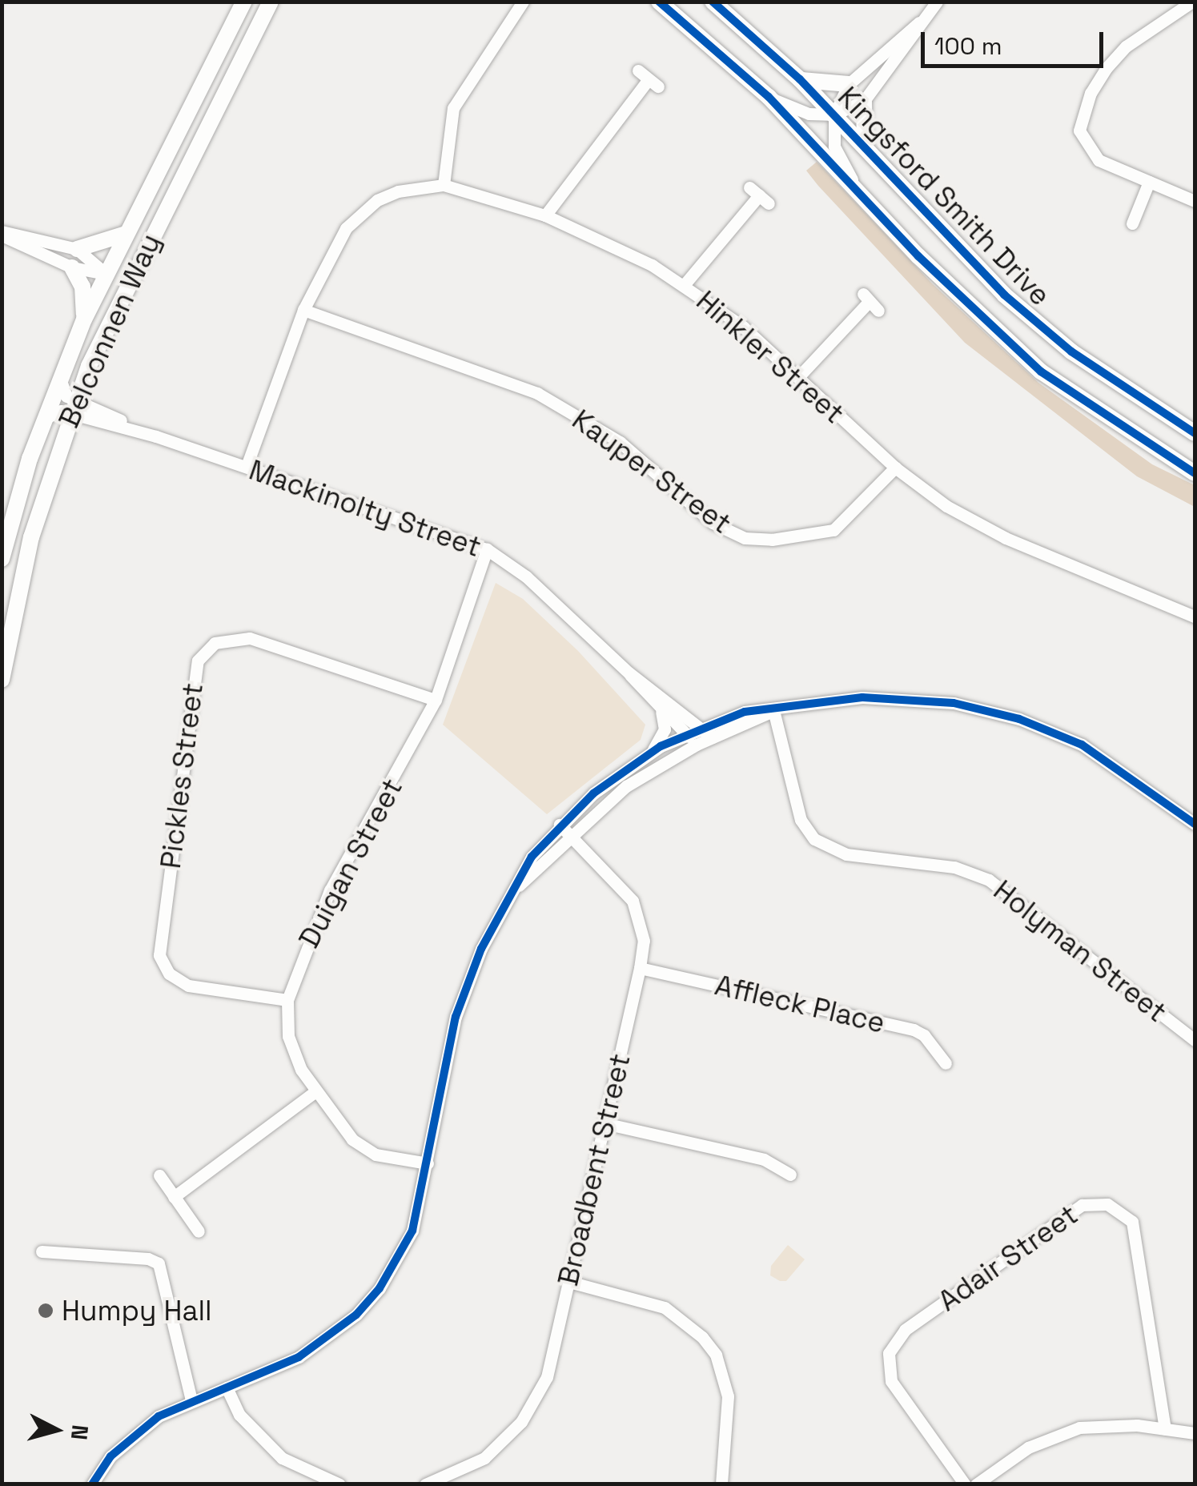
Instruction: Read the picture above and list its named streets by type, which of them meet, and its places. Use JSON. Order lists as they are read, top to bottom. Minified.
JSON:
{"streets":{"main road":["Kingsford Smith Drive","Belconnen Way"],"street":["Hinkler Street","Kauper Street","Mackinolty Street","Pickles Street","Duigan Street","Holyman Street","Affleck Place","Broadbent Street","Adair Street"]},"crossings":[["Belconnen Way","Mackinolty Street"],["Hinkler Street","Kauper Street"],["Hinkler Street","Mackinolty Street"],["Mackinolty Street","Duigan Street"],["Pickles Street","Duigan Street"],["Affleck Place","Broadbent Street"]],"places":["Humpy Hall"],"scale_bar":"100 m","north":"right"}
